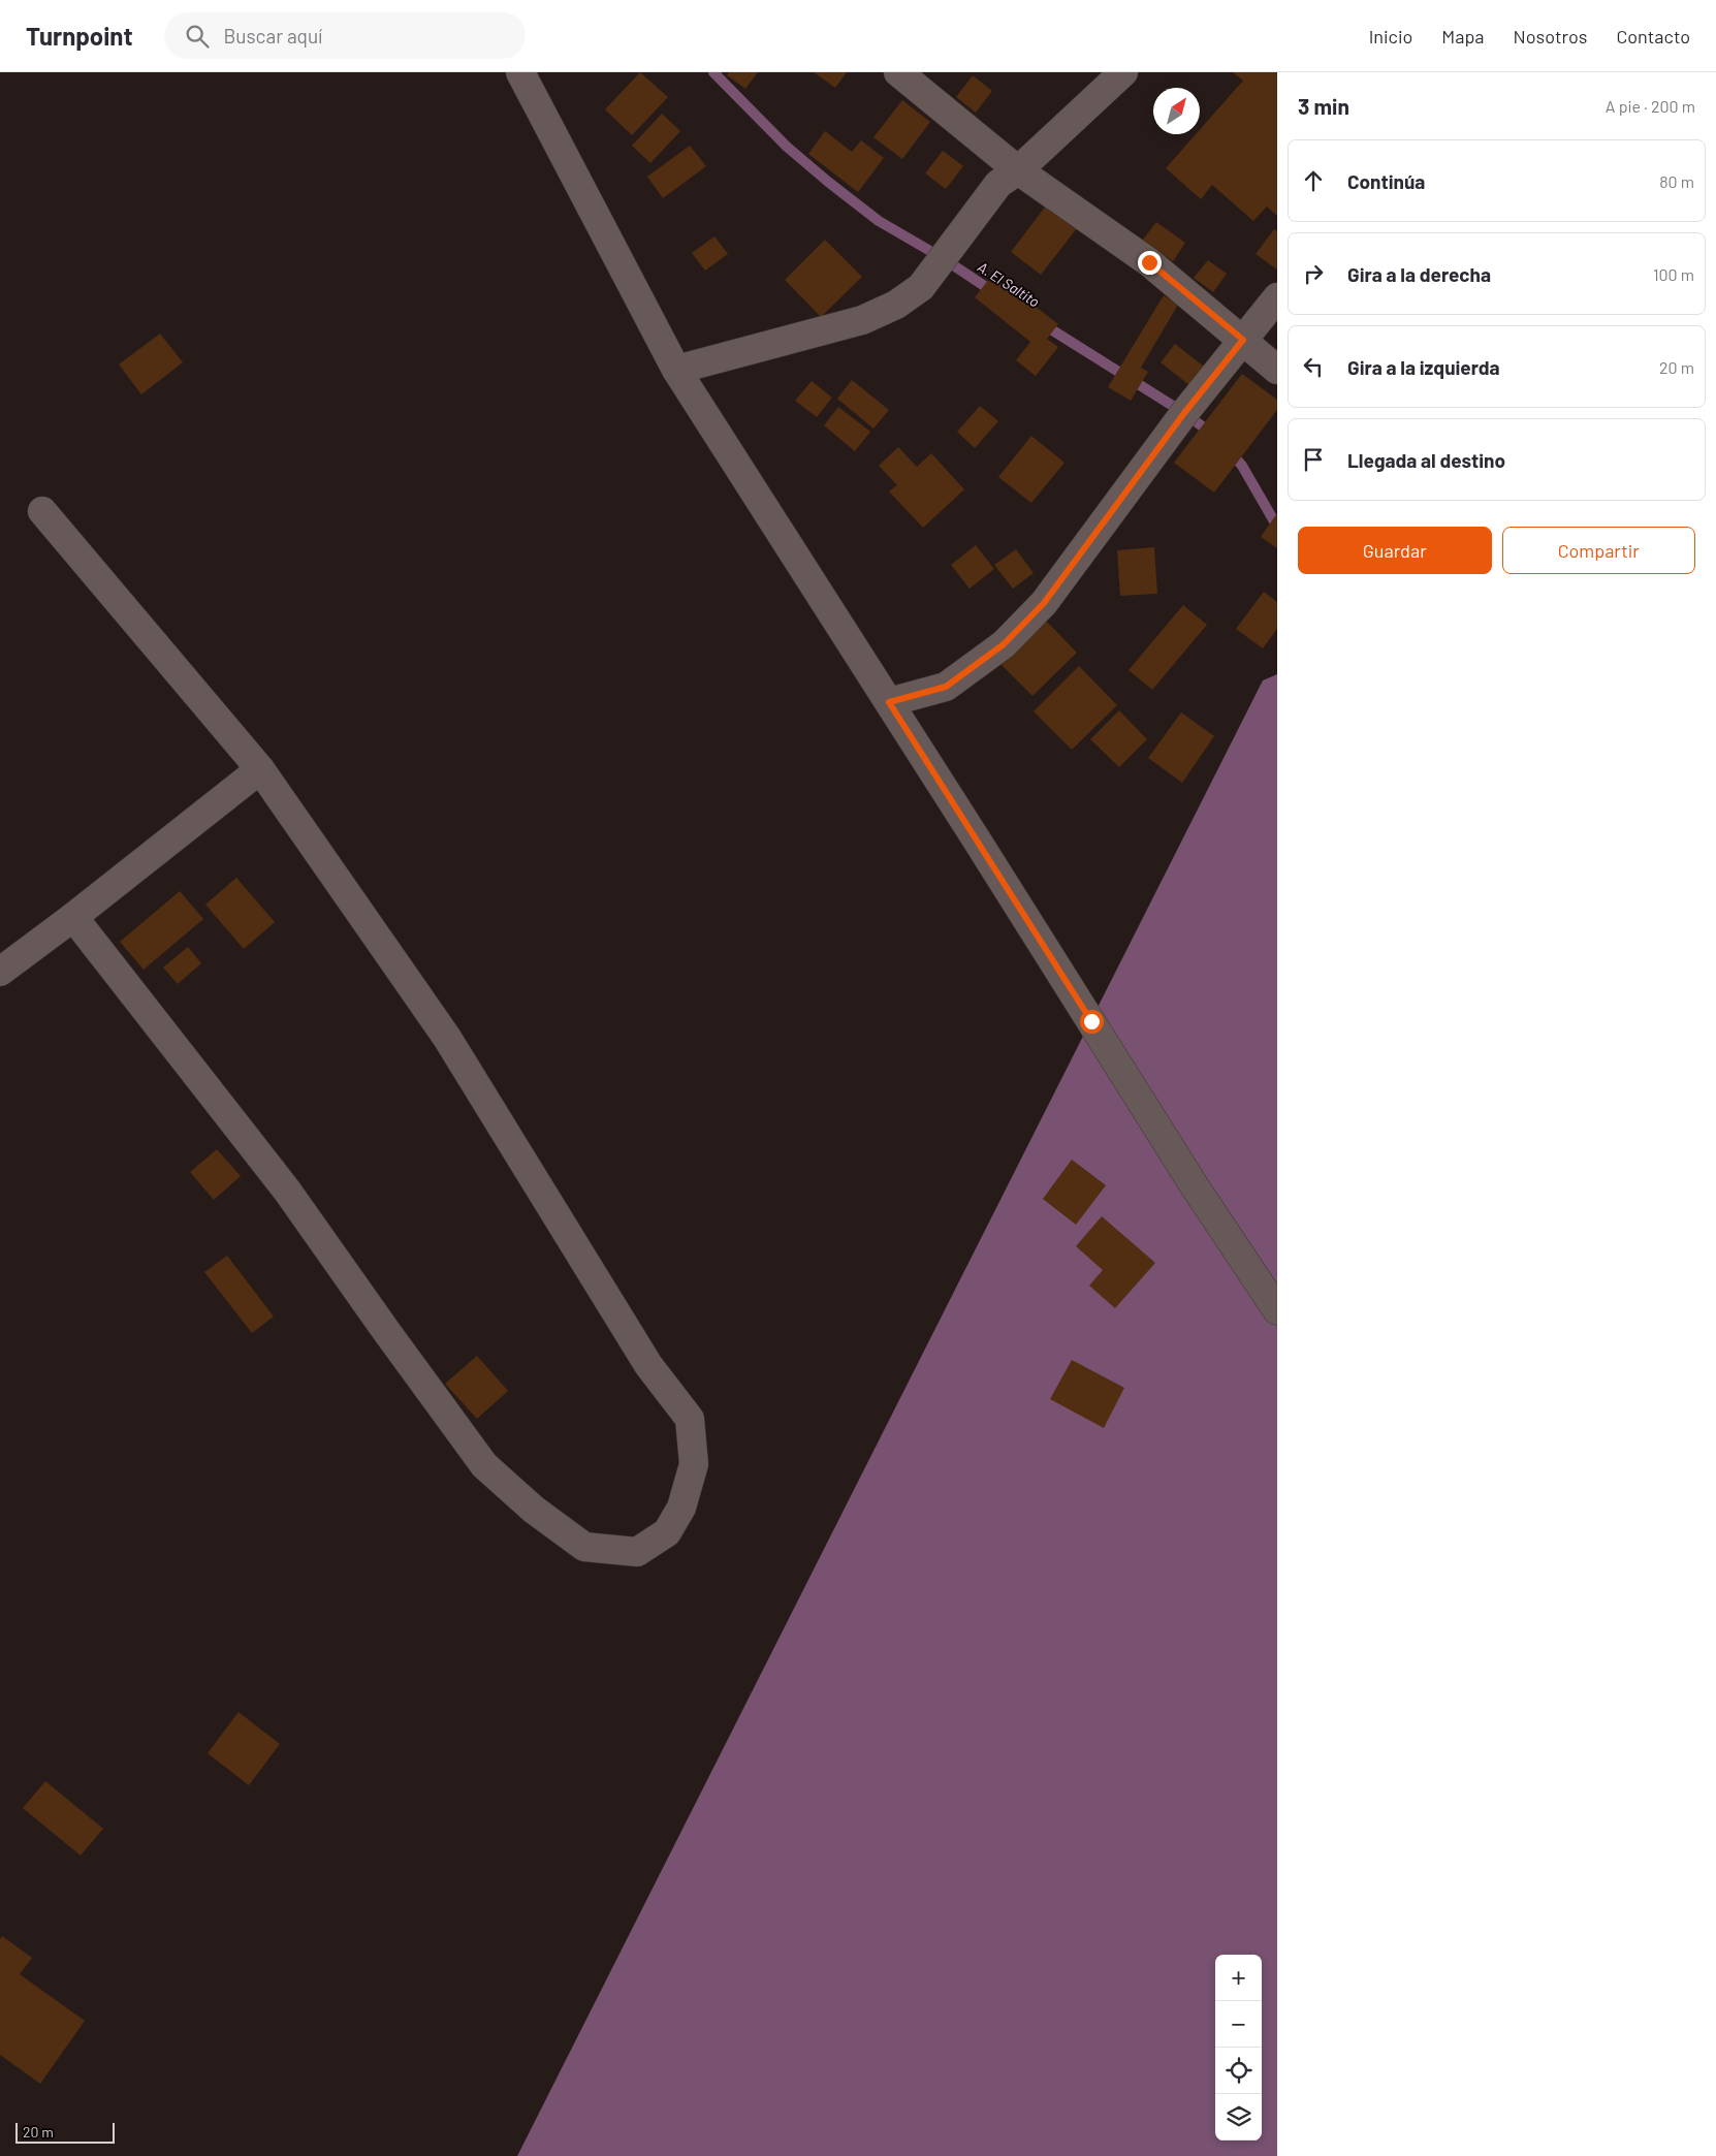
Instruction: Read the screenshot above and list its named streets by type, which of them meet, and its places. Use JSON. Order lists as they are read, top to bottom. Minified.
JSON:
{"water":["A. El Saltito"],"scale_bar":"20 m","north":"top right","page":{"header":"Turnpoint","search":"Buscar aquí","nav":["Inicio","Mapa","Nosotros","Contacto"],"heading":["3 min","A pie · 200 m"],"list":[["Continúa","80 m"],["Gira a la derecha","100 m"],["Gira a la izquierda","20 m"],"Llegada al destino"],"buttons":["Guardar","Compartir"],"map_buttons":["+","−"],"scale":"20 m"}}
